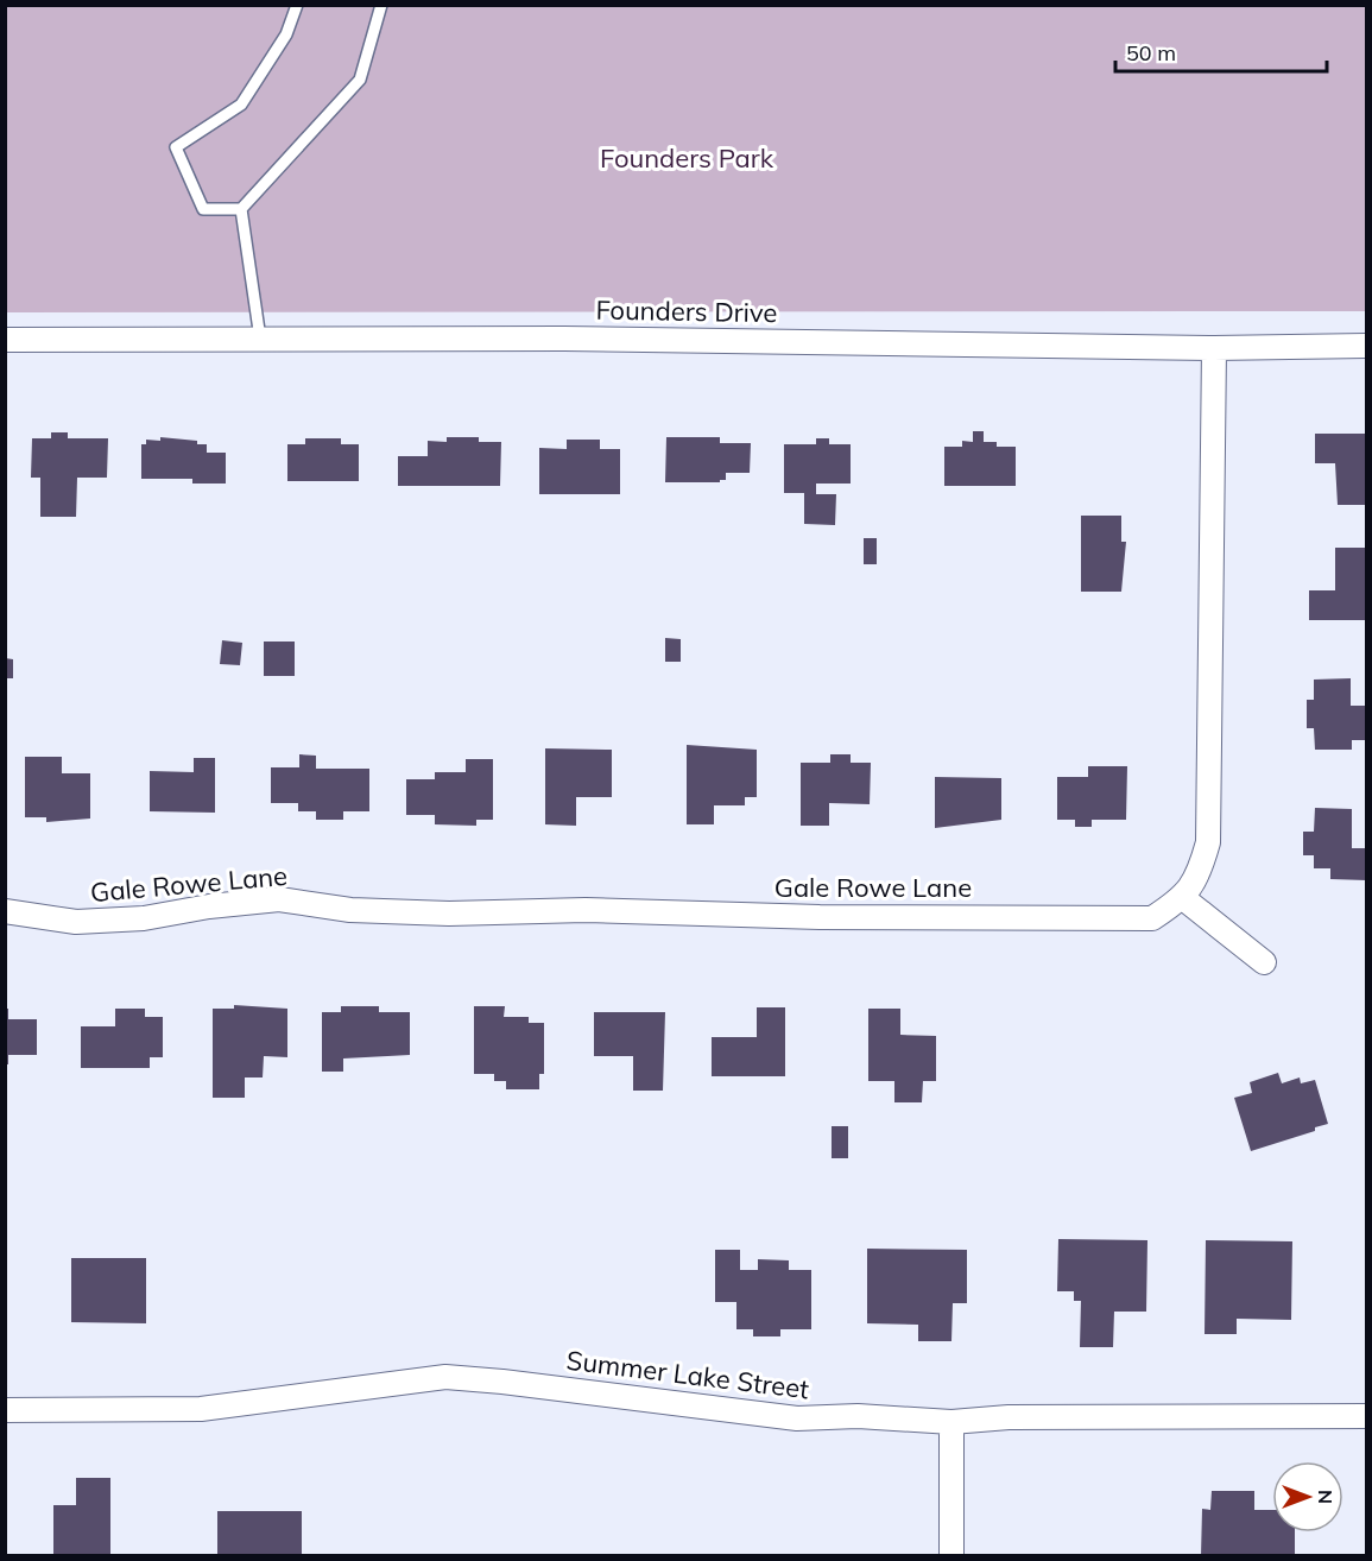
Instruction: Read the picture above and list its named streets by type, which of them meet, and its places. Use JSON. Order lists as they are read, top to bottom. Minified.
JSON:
{"streets":{"street":["Founders Drive","Gale Rowe Lane","Summer Lake Street"]},"crossings":[["Founders Drive","Gale Rowe Lane"]],"parks":["Founders Park"],"scale_bar":"50 m","north":"right"}
